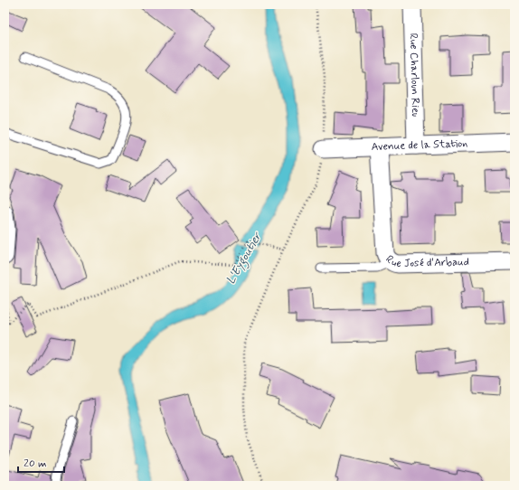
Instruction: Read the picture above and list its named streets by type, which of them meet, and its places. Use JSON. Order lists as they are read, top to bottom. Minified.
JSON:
{"streets":{"street":["Rue Charloun Rieu","Avenue de la Station","Rue José d'Arbaud"]},"crossings":[["Rue Charloun Rieu","Avenue de la Station"],["Avenue de la Station","Rue José d'Arbaud"]],"water":["L'Eygoutier"],"scale_bar":"20 m"}
